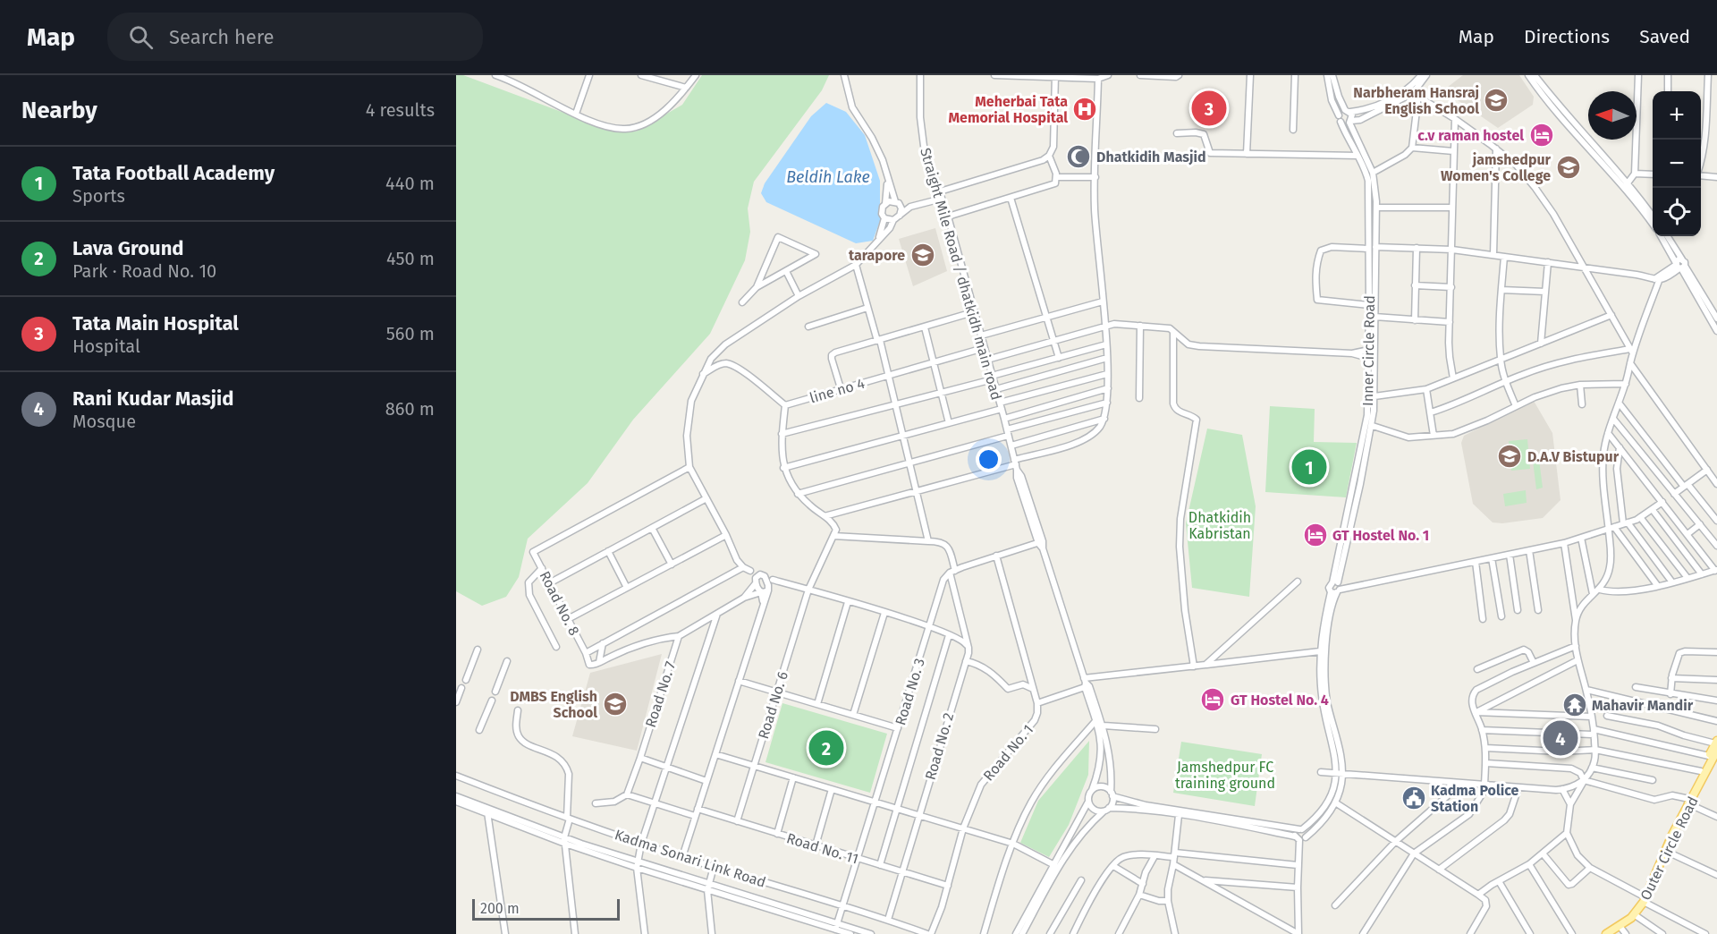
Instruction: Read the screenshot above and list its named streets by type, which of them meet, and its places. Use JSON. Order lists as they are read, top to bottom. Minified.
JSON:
{"streets":{"main road":["Outer Circle Road"],"street":["Straight Mile Road / dhatkidh main road","Inner Circle Road","line no 4","Road No. 8","Road No. 3","Road No. 7","Road No. 6","Road No. 2","Road No. 1","Road No. 11","Kadma Sonari Link Road"]},"crossings":[["Straight Mile Road / dhatkidh main road","line no 4"],["Road No. 3","Road No. 2"],["Road No. 3","Road No. 11"],["Road No. 3","Kadma Sonari Link Road"],["Road No. 6","Road No. 11"],["Road No. 2","Road No. 11"],["Road No. 2","Kadma Sonari Link Road"],["Road No. 1","Road No. 11"],["Road No. 1","Kadma Sonari Link Road"]],"water":["Beldih Lake"],"parks":["Dhatkidih Kabristan","Jamshedpur FC training ground"],"places":{"school or university":["Narbheram Hansraj English School","jamshedpur Women's College","tarapore","D.A.V Bistupur","DMBS English School"],"hospital":["Meherbai Tata Memorial Hospital"],"hotel":["c.v raman hostel","GT Hostel No. 1","GT Hostel No. 4"],"mosque":["Dhatkidih Masjid"],"temple":["Mahavir Mandir"],"public building":["Kadma Police Station"]},"scale_bar":"200 m","north":"left","page":{"header":"Map","search":"Search here","nav":["Map","Directions","Saved"],"heading":["Nearby","4 results"],"pins":["3","1","4","2"],"map_buttons":["+","−"],"list":[{"mark":"1","name":"Tata Football Academy","note":"Sports","value":"440 m"},{"mark":"2","name":"Lava Ground","note":"Park · Road No. 10","value":"450 m"},{"mark":"3","name":"Tata Main Hospital","note":"Hospital","value":"560 m"},{"mark":"4","name":"Rani Kudar Masjid","note":"Mosque","value":"860 m"}],"scale":"200 m"}}
